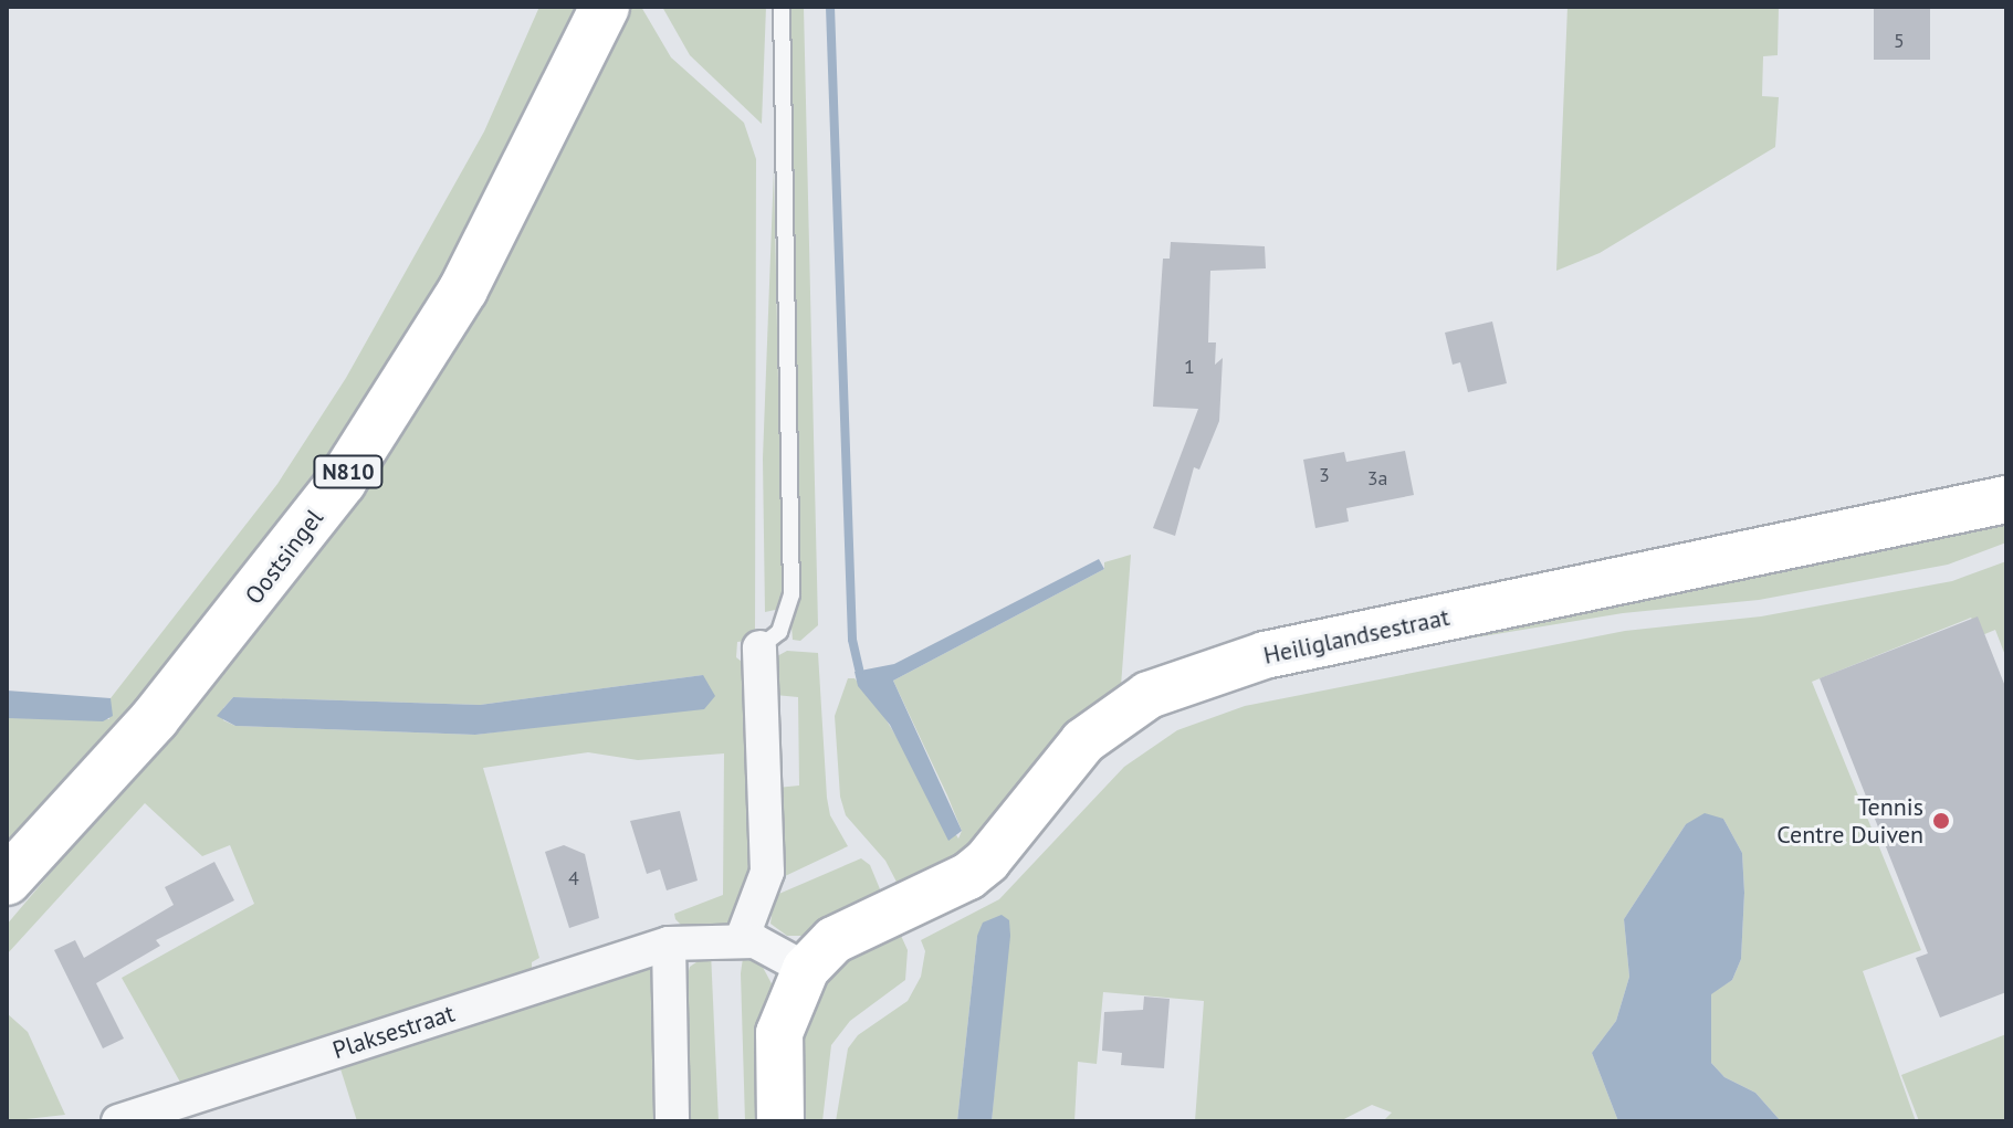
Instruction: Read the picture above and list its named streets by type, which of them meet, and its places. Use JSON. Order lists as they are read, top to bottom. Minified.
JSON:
{"streets":{"main road":["N810","Oostsingel"],"street":["Heiliglandsestraat","Plaksestraat"]},"crossings":[["Heiliglandsestraat","Plaksestraat"]],"places":["Tennis Centre Duiven"],"house_numbers":["5","1","3","3a","4"]}
